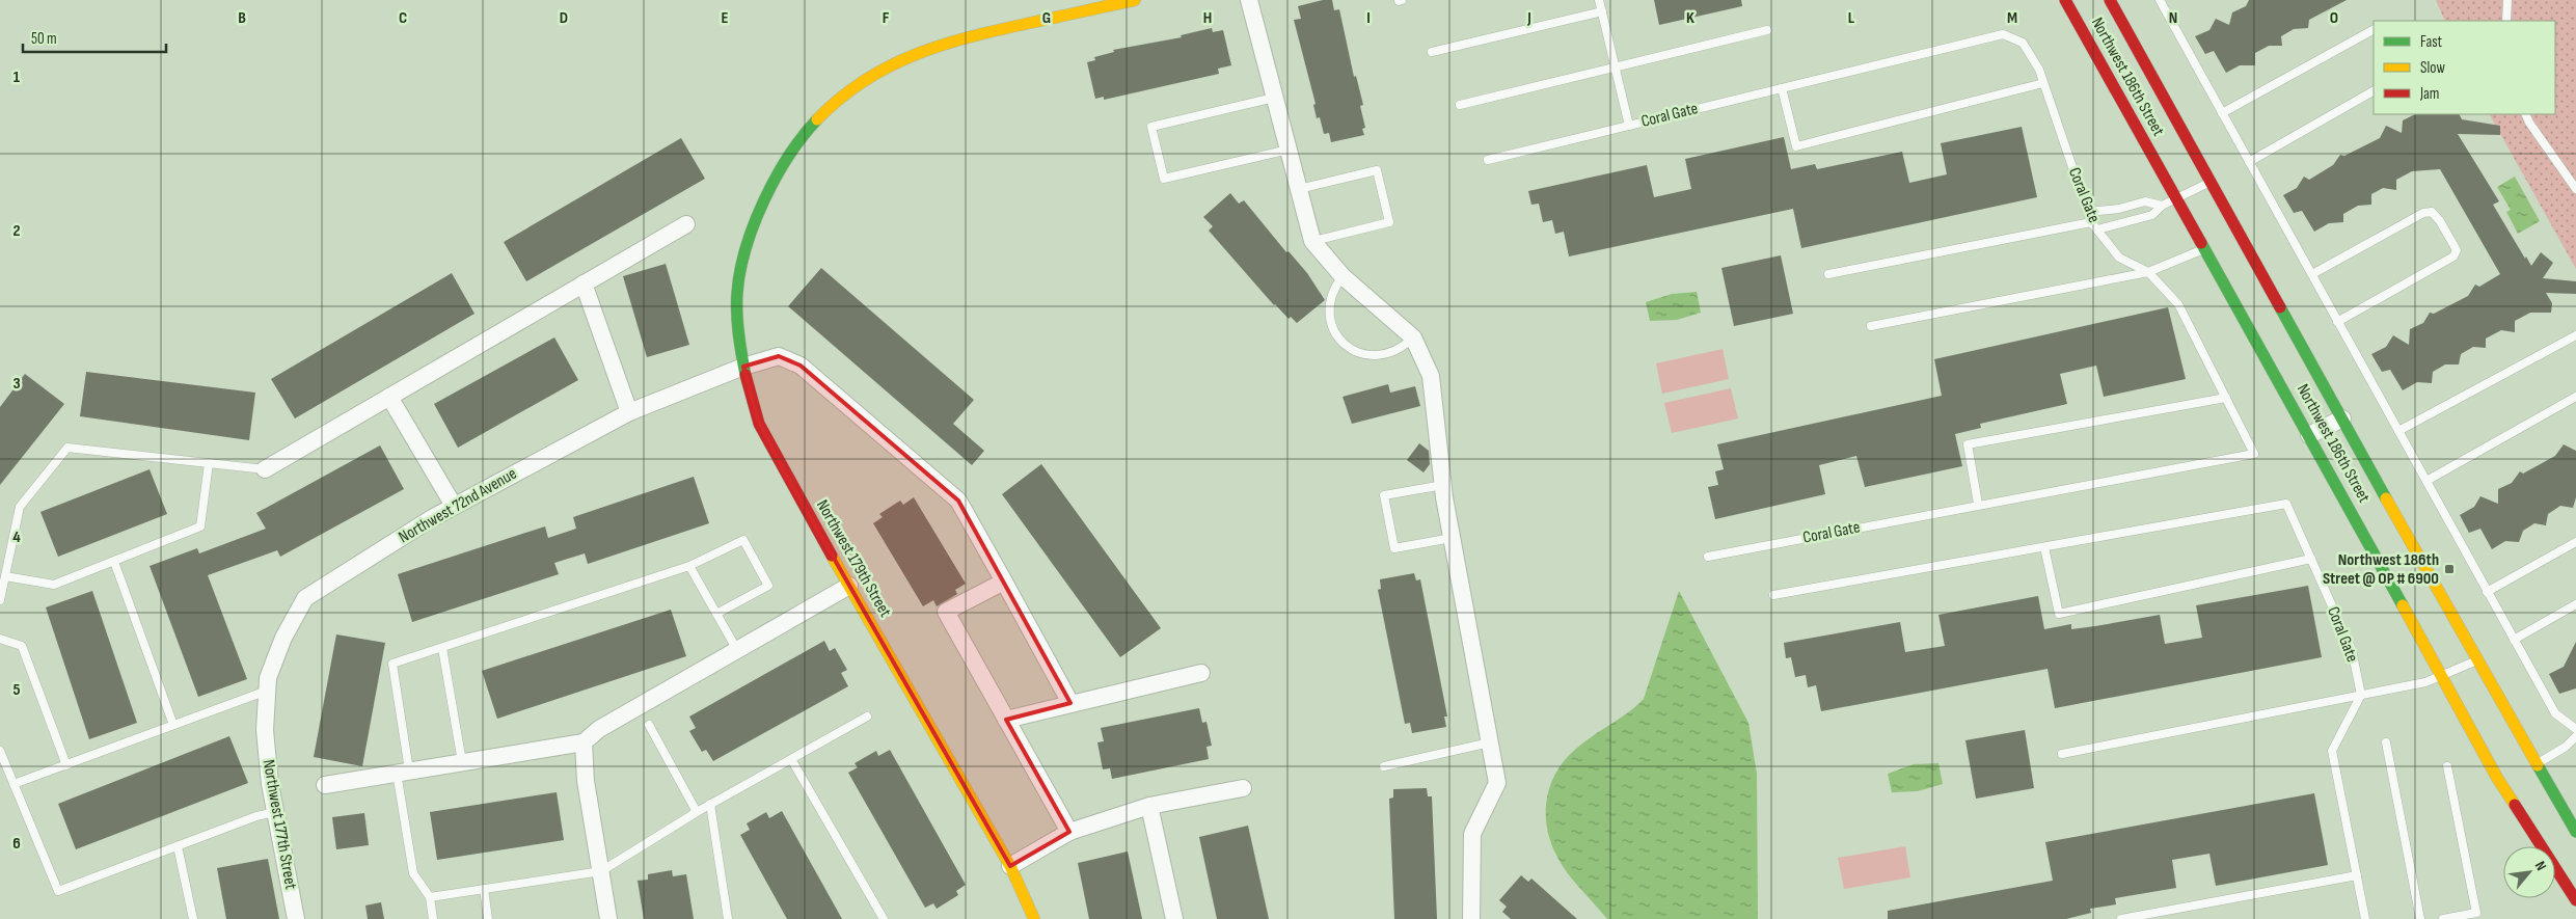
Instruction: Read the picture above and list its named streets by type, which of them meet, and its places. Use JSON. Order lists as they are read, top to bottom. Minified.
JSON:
{"streets":{"main road":["Northwest 186th Street","Northwest 179th Street"],"street":["Northwest 72nd Avenue","Northwest 177th Street"],"lane":["Coral Gate"]},"crossings":[["Northwest 72nd Avenue","Northwest 179th Street"],["Northwest 72nd Avenue","Northwest 177th Street"]],"places":{"transit":["Northwest 186th Street @ OP # 6900"]},"legend":["Fast","Slow","Jam"],"scale_bar":"50 m","north":"top right","grid":{"columns":["B","C","D","E","F","G","H","I","J","K","L","M","N","O"],"rows":["1","2","3","4","5","6"]}}
